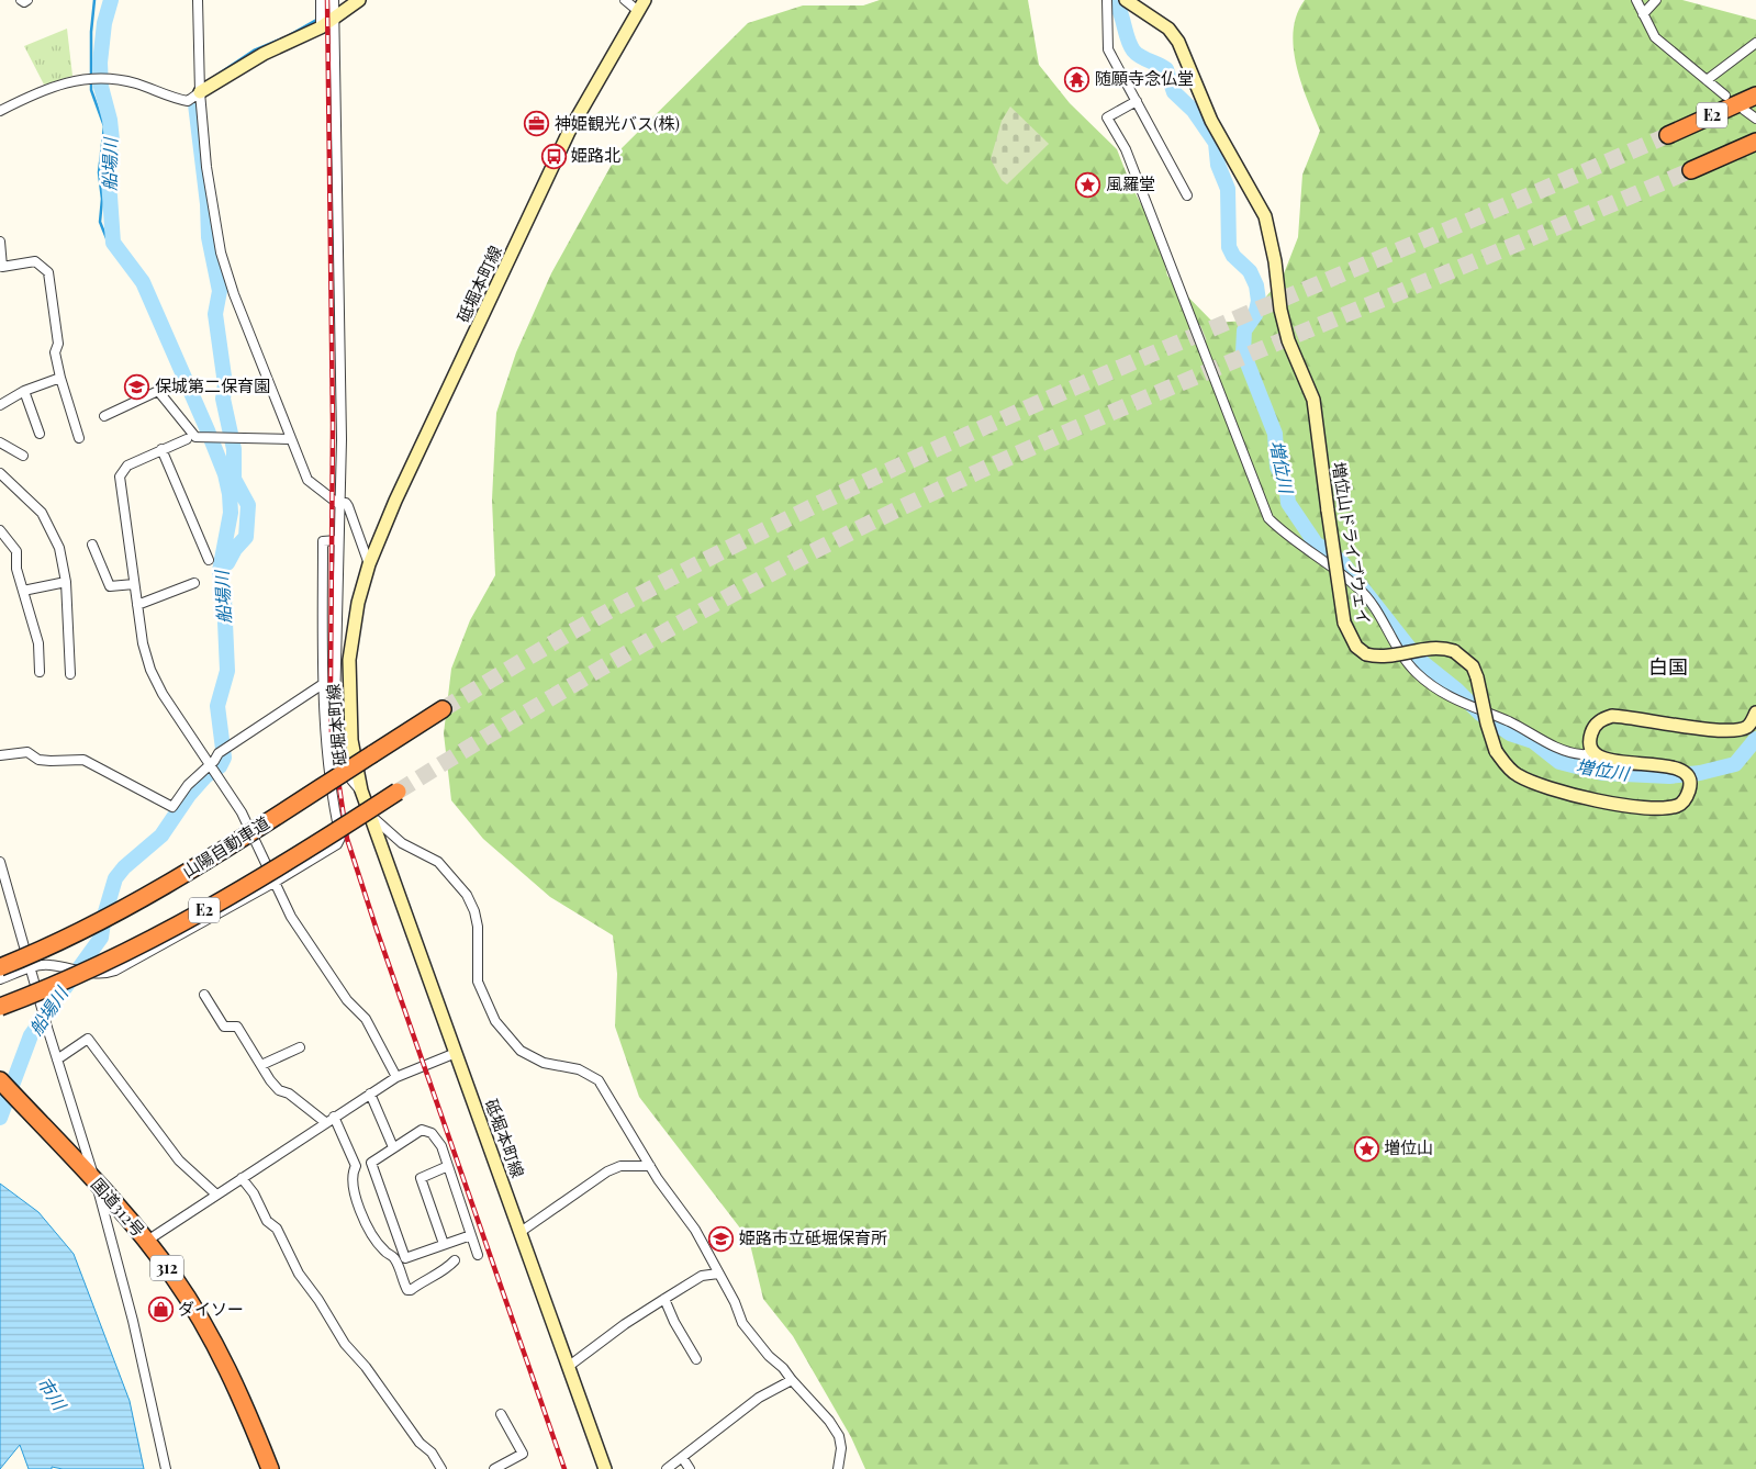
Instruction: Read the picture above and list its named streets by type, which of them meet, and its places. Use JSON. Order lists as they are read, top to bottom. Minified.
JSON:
{"streets":{"highway":["E2","山陽自動車道","国道312号","312"],"street":["砥堀本町線","増位山ドライブウェイ"]},"districts":["白国"],"water":["船場川","増位川","市川"],"places":{"temple":["随願寺念仏堂"],"office":["神姫観光バス(株)"],"bus stop":["姫路北"],"place":["風羅堂","増位山"],"school or university":["保城第二保育園","姫路市立砥堀保育所"],"shop":["ダイソー"]}}
